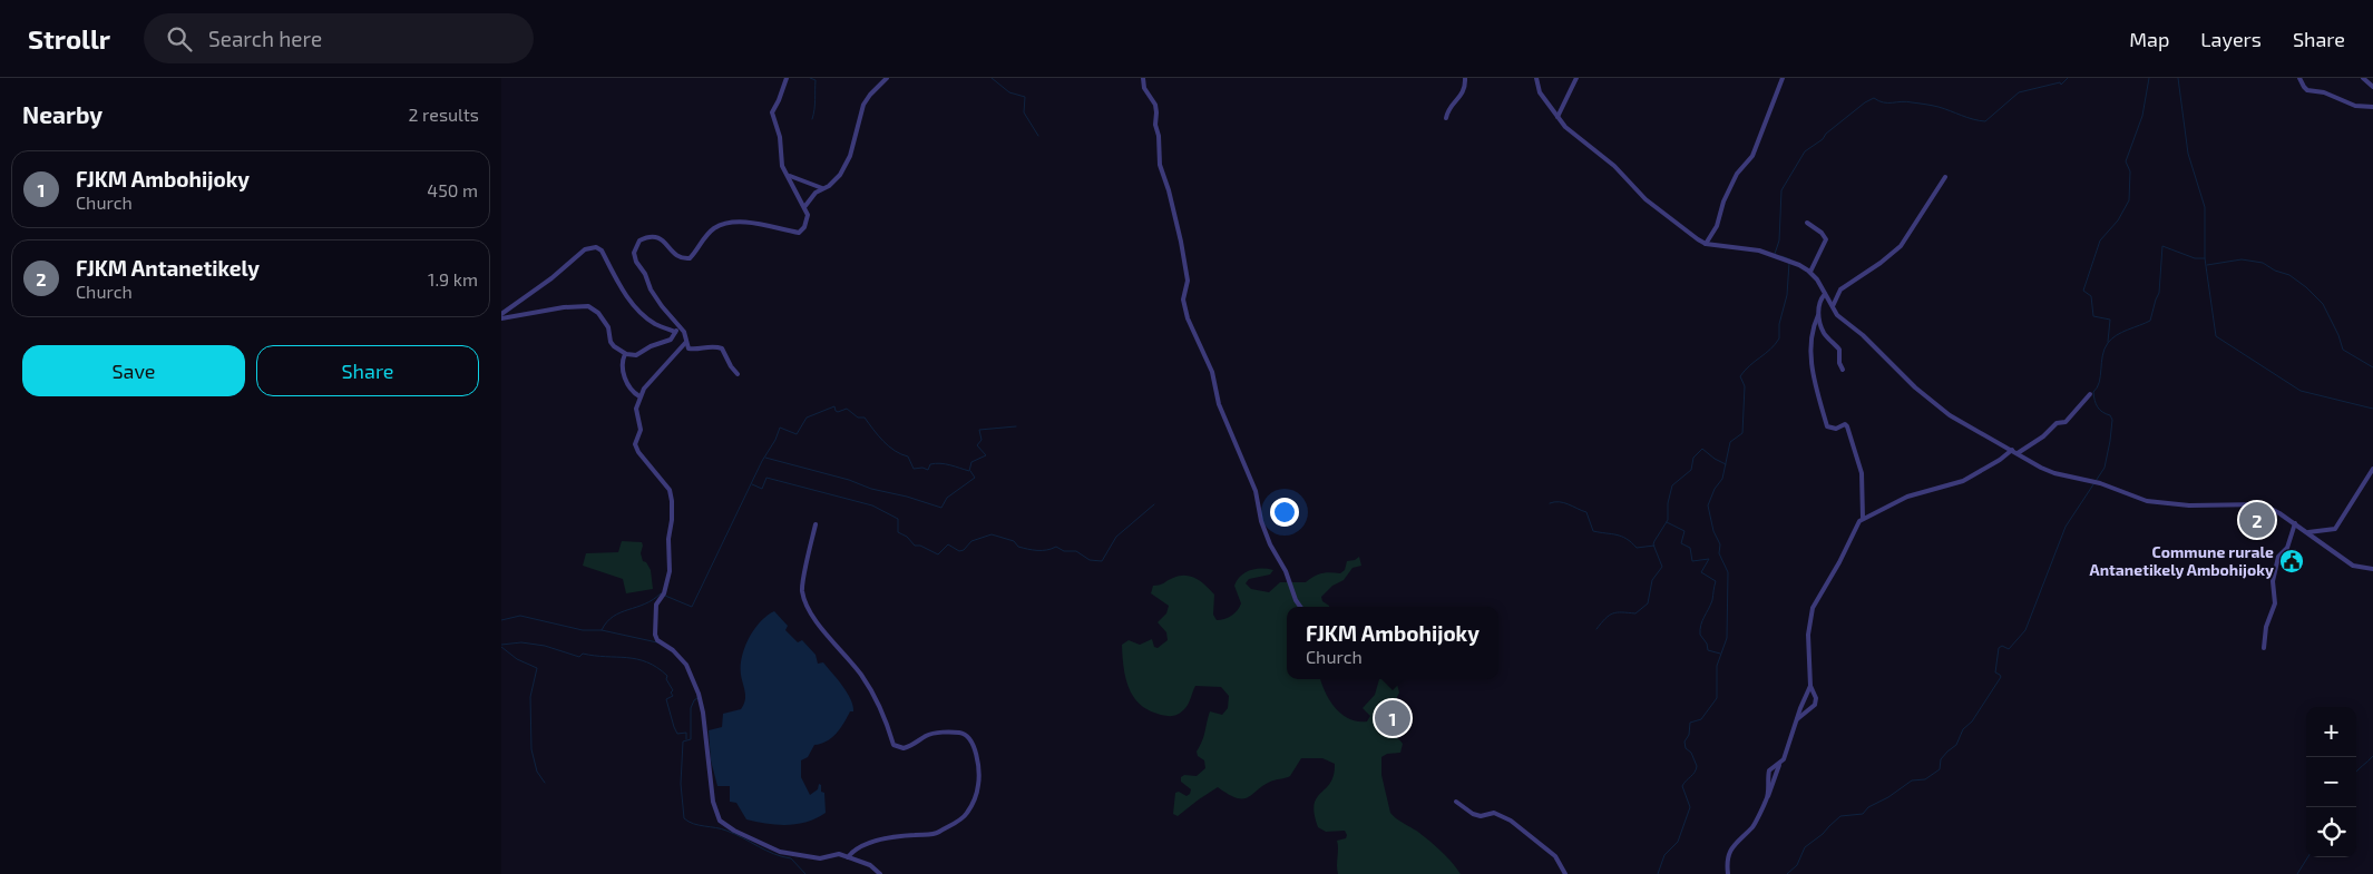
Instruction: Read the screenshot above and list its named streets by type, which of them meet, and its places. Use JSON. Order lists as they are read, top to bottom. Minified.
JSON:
{"places":{"public building":["Commune rurale Antanetikely Ambohijoky"]},"page":{"header":"Strollr","search":"Search here","nav":["Map","Layers","Share"],"heading":["Nearby","2 results"],"list":[{"mark":"1","name":"FJKM Ambohijoky","note":"Church","value":"450 m"},{"mark":"2","name":"FJKM Antanetikely","note":"Church","value":"1.9 km"}],"buttons":["Save","Share"],"pins":["2","1"],"popup":["FJKM Ambohijoky","Church"],"map_buttons":["+","−"]}}
